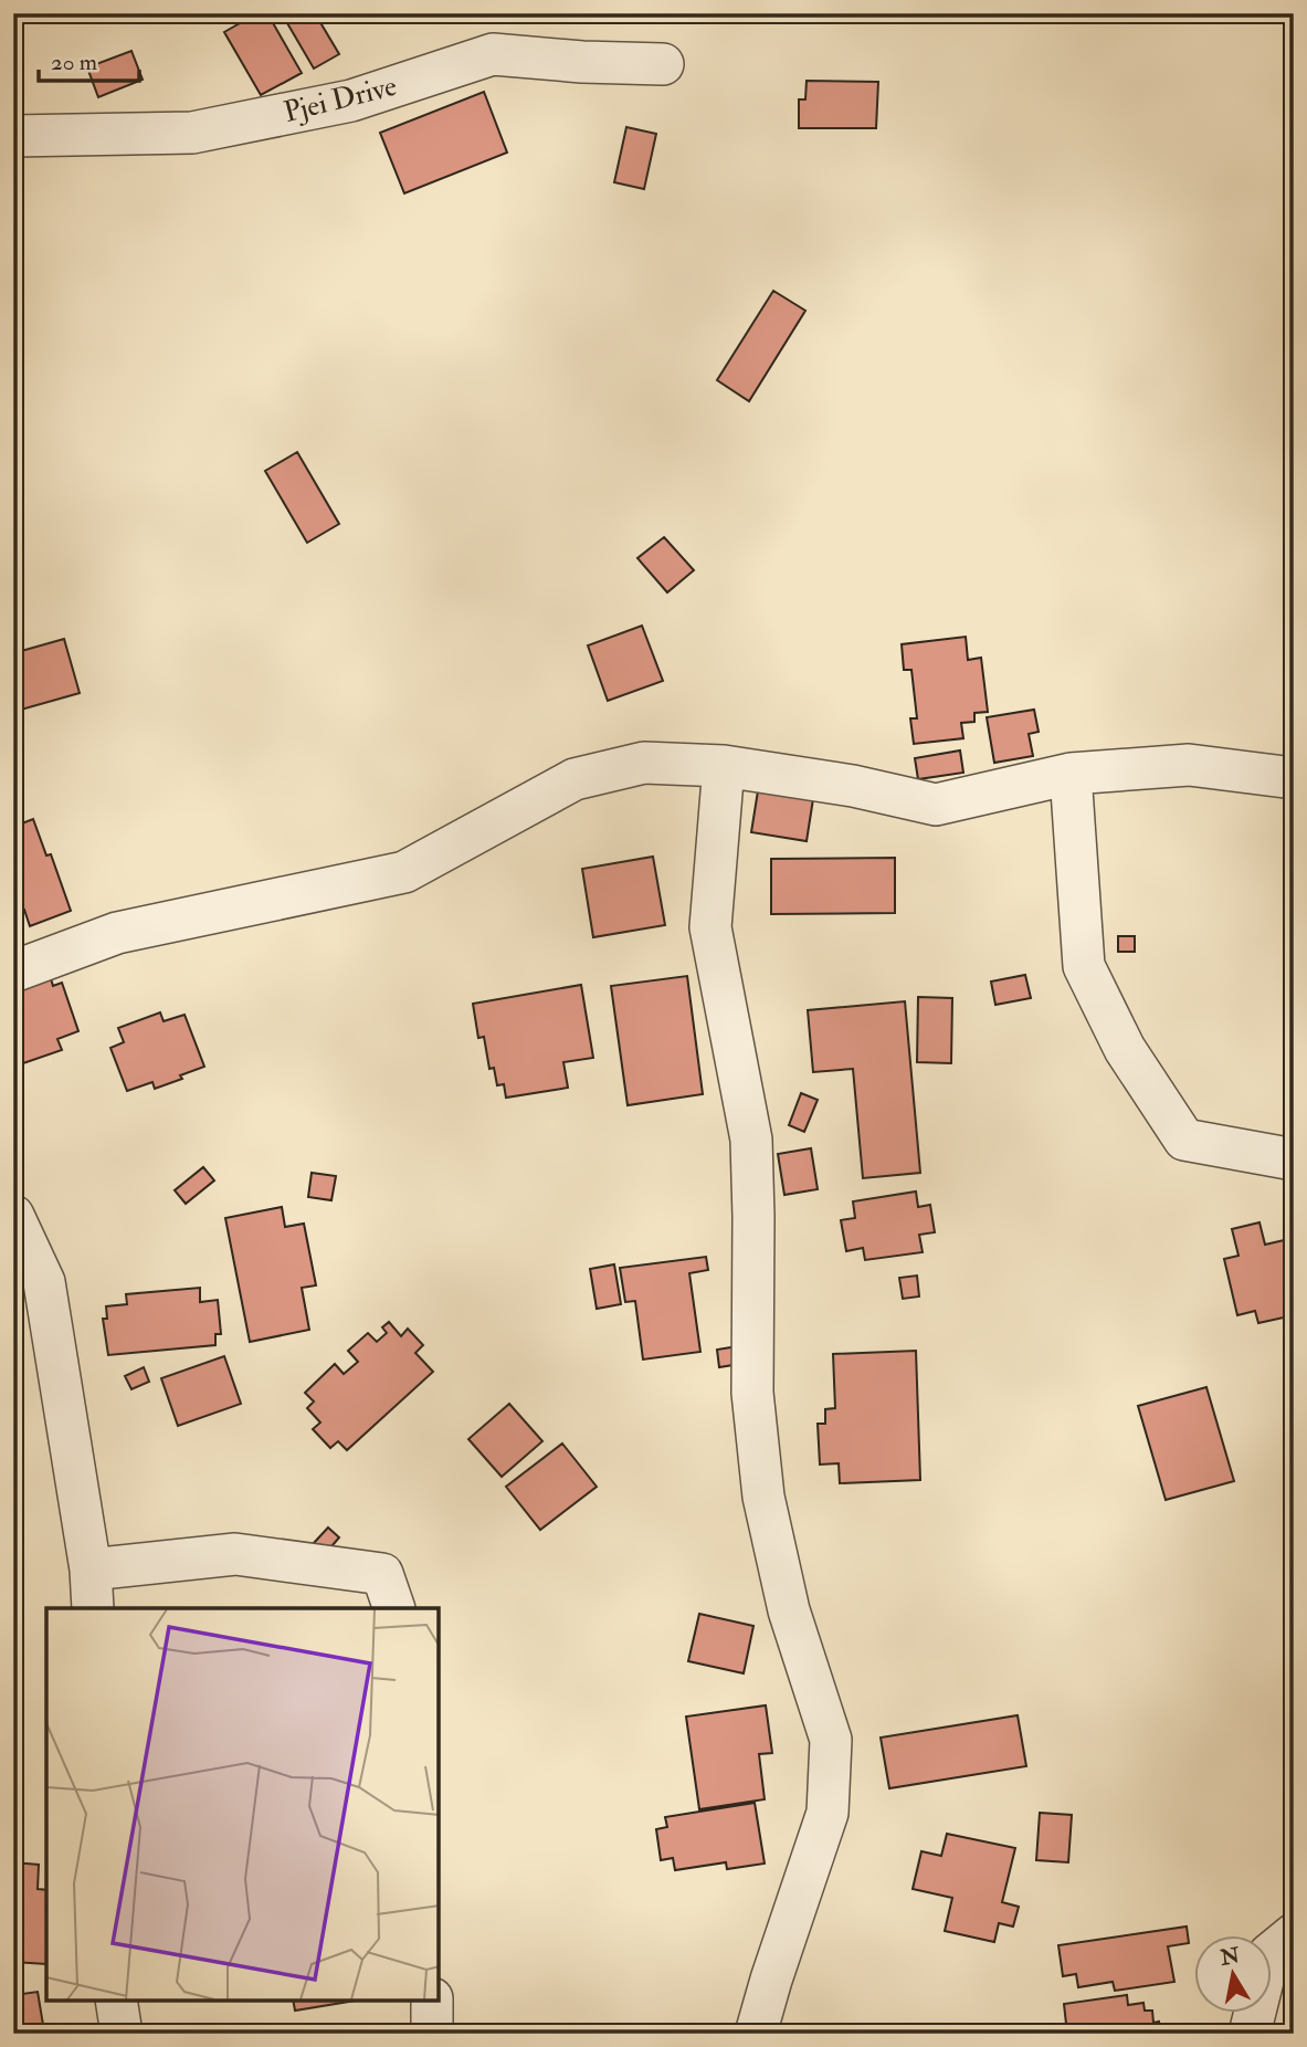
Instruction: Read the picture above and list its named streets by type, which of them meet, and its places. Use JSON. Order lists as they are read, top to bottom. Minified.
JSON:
{"streets":{"street":["Pjei Drive"]},"scale_bar":"20 m","north":"top"}
